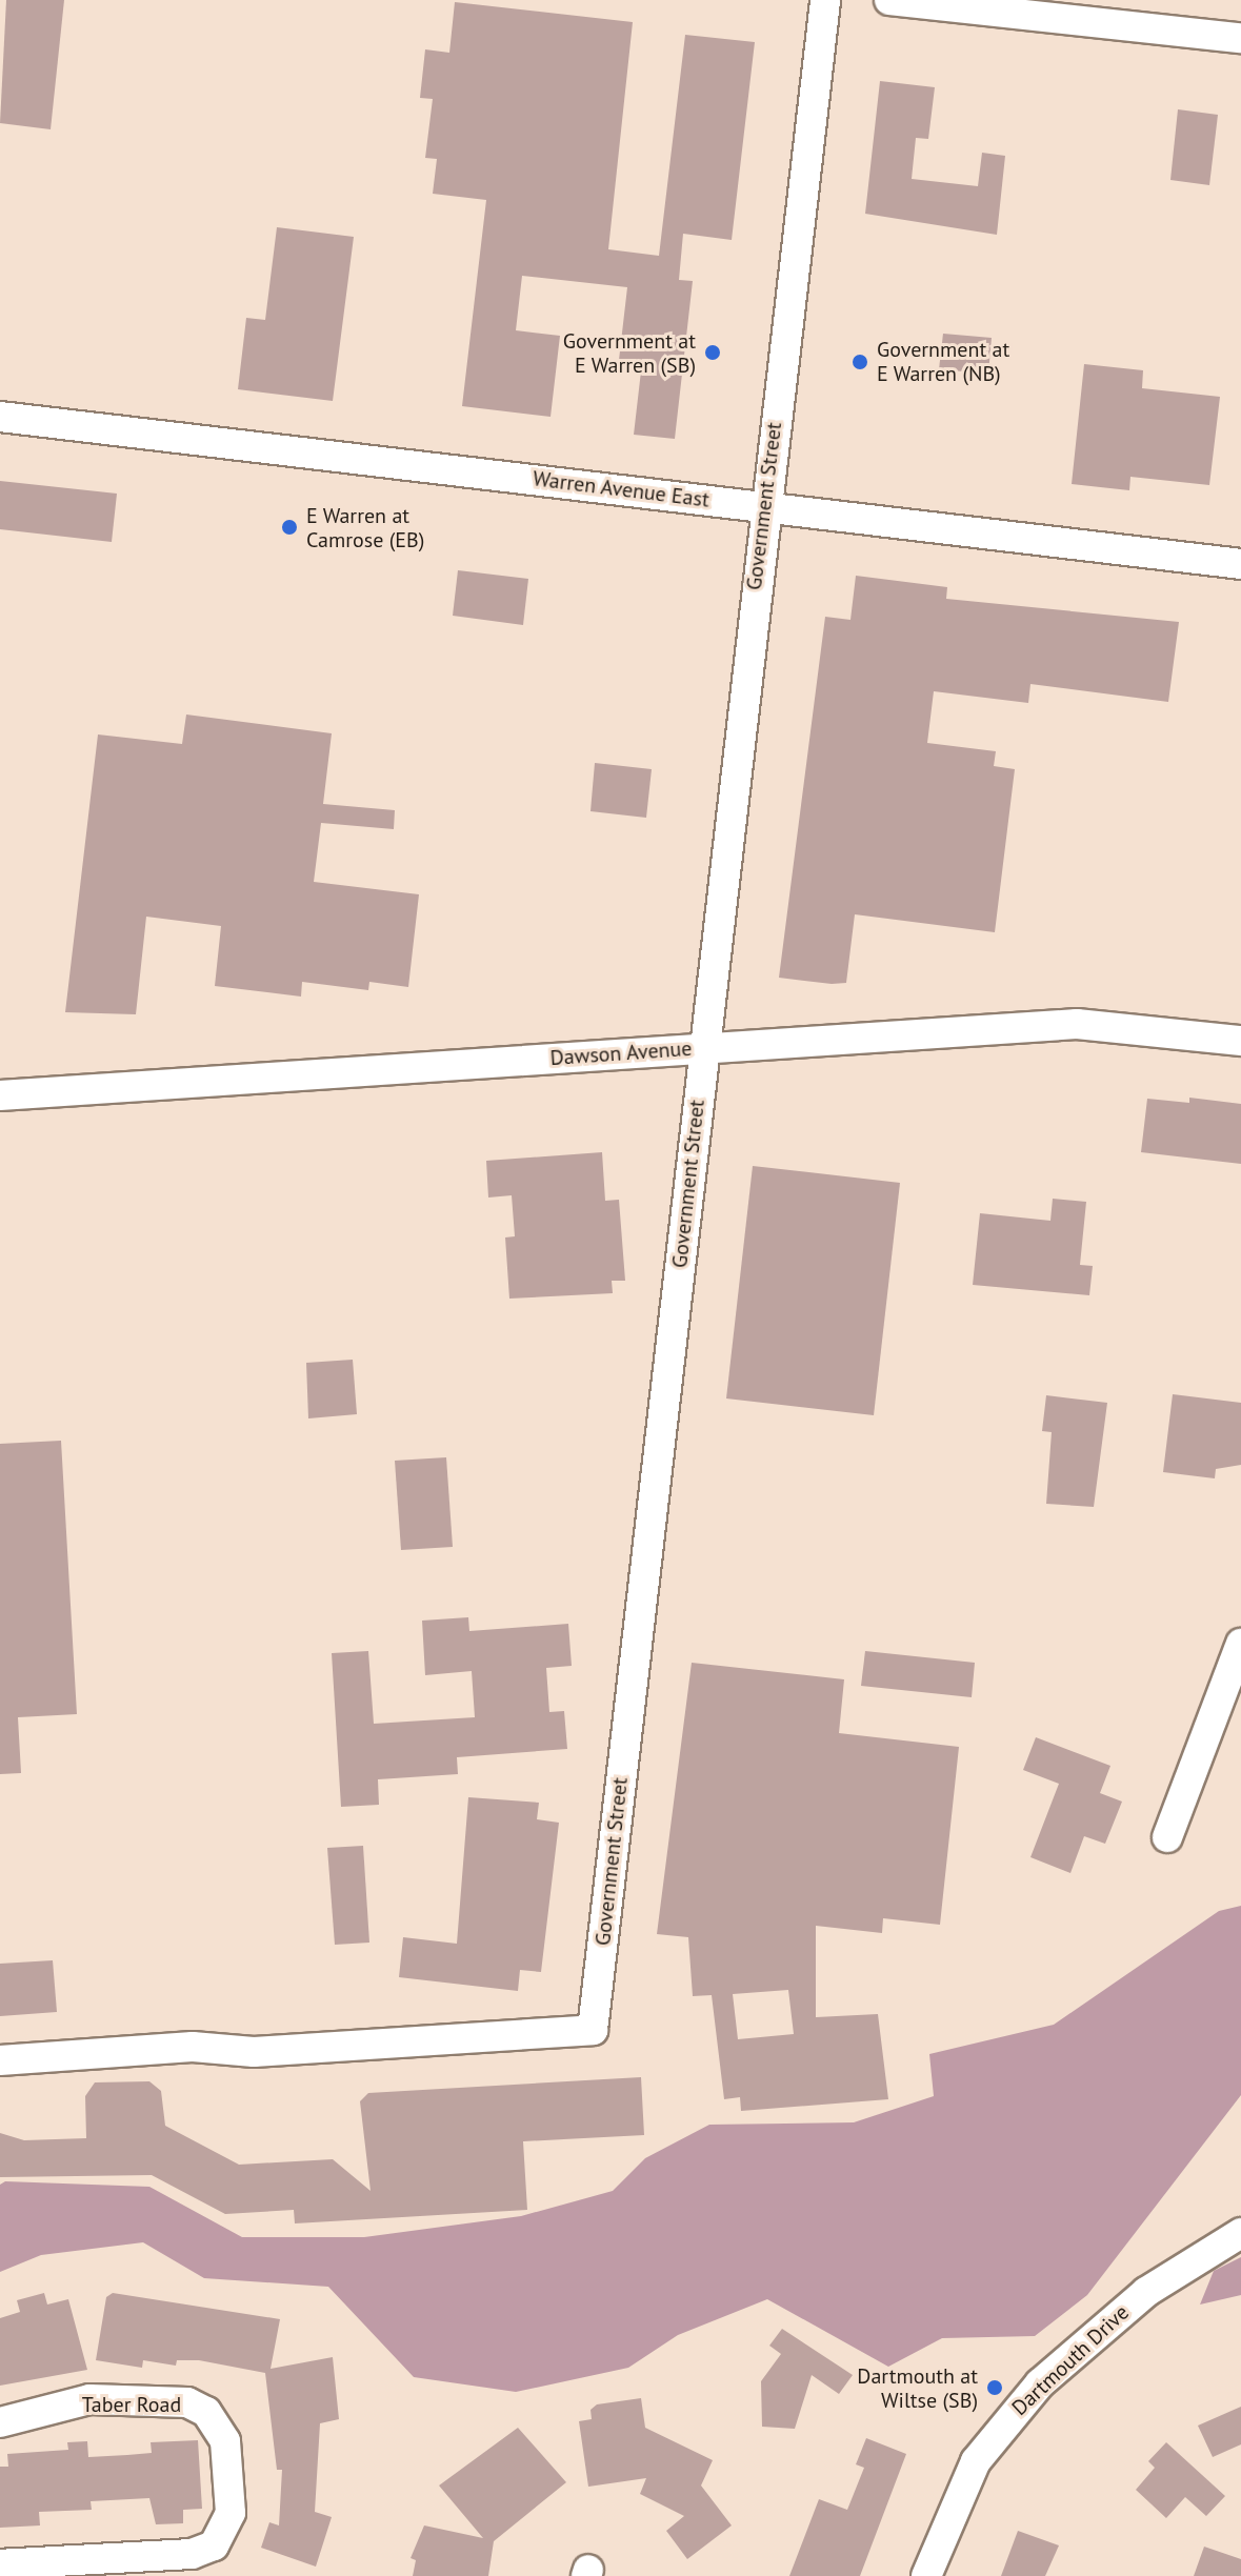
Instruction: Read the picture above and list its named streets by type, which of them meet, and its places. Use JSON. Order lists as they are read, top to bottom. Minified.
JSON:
{"streets":{"street":["Warren Avenue East","Government Street","Dawson Avenue","Dartmouth Drive","Taber Road"]},"crossings":[["Warren Avenue East","Government Street"],["Government Street","Dawson Avenue"]],"places":["Government at E Warren (SB)","Government at E Warren (NB)","E Warren at Camrose (EB)","Dartmouth at Wiltse (SB)"]}
